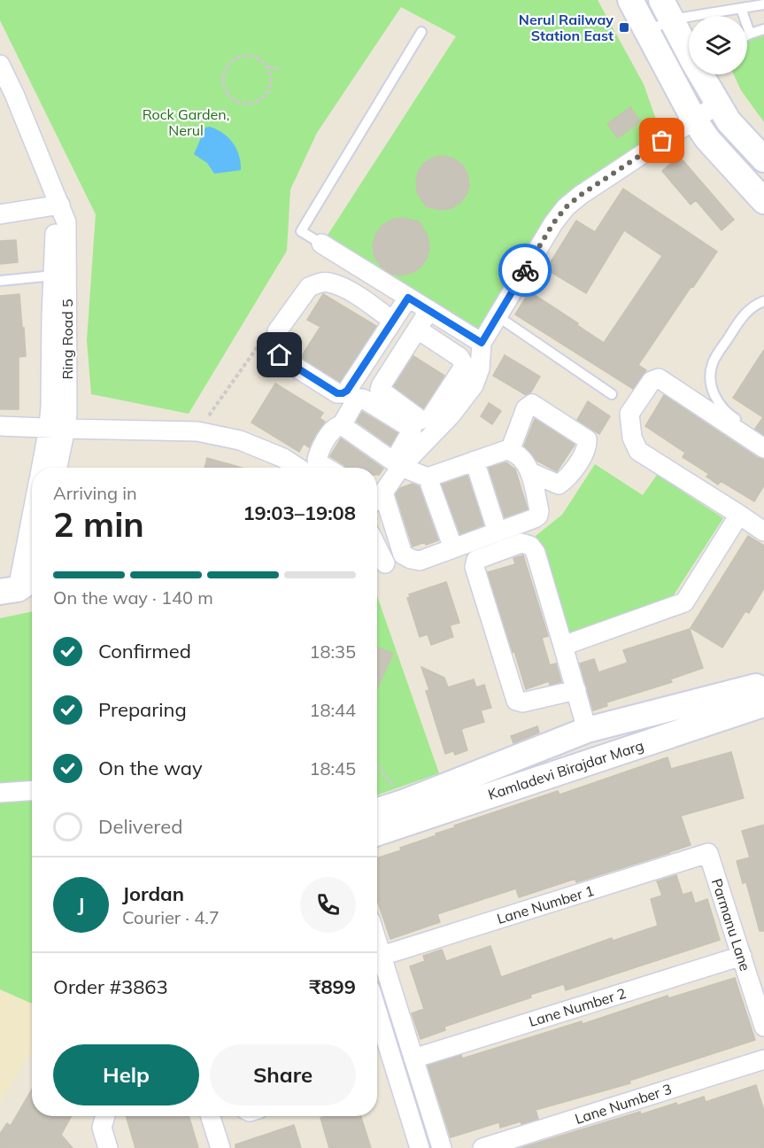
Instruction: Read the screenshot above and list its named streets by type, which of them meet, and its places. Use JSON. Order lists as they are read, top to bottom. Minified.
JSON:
{"streets":{"street":["Ring Road 5","Kamladevi Birajdar Marg","Lane Number 1","Parmanu Lane","Lane Number 2","Lane Number 3"]},"crossings":[["Lane Number 1","Parmanu Lane"],["Parmanu Lane","Lane Number 2"]],"parks":["Rock Garden, Nerul"],"places":{"transit":["Nerul Railway Station East"]},"page":{"heading":["2 min","Arriving in","19:03–19:08"],"panel":["Jordan","Courier · 4.7","Order #3863","₹899"],"bar":"On the way · 140 m","list":[["Confirmed","18:35"],["Preparing","18:44"],["On the way","18:45"],"Delivered"],"round":"J","buttons":["Help","Share"]}}
